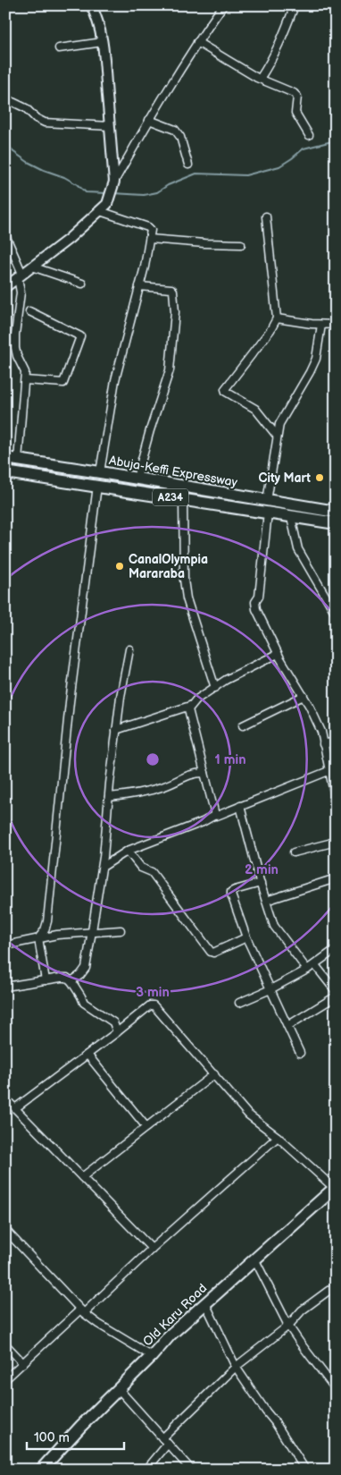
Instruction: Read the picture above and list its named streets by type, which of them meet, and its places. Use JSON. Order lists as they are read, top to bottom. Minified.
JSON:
{"streets":{"main road":["Abuja-Keffi Expressway","A234","Old Karu Road"]},"places":["City Mart","CanalOlympia Mararaba"],"scale_bar":"100 m","rings":["1 min","2 min","3 min"]}
